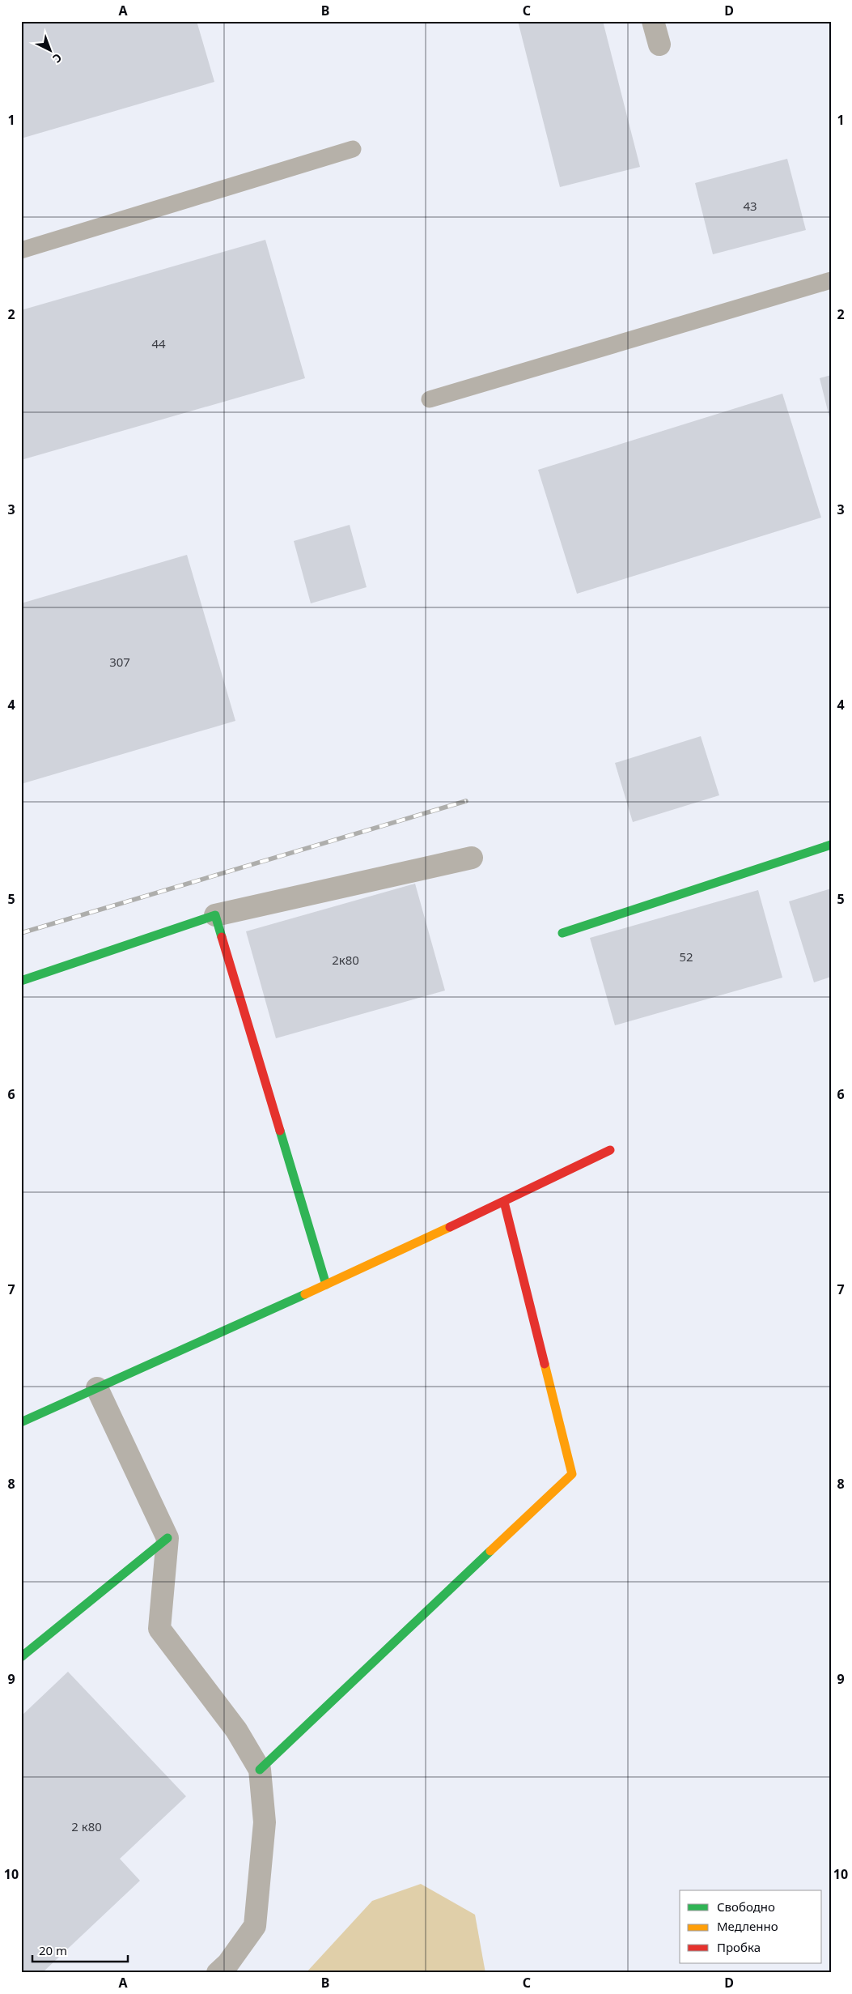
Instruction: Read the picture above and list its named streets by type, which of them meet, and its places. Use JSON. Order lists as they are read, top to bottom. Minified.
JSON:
{"house_numbers":["43","44","307","52","2к80","2 к80"],"legend":["Свободно","Медленно","Пробка"],"scale_bar":"20 m","north":"bottom right","grid":{"columns":["A","B","C","D"],"rows":["1","2","3","4","5","6","7","8","9","10"]}}
